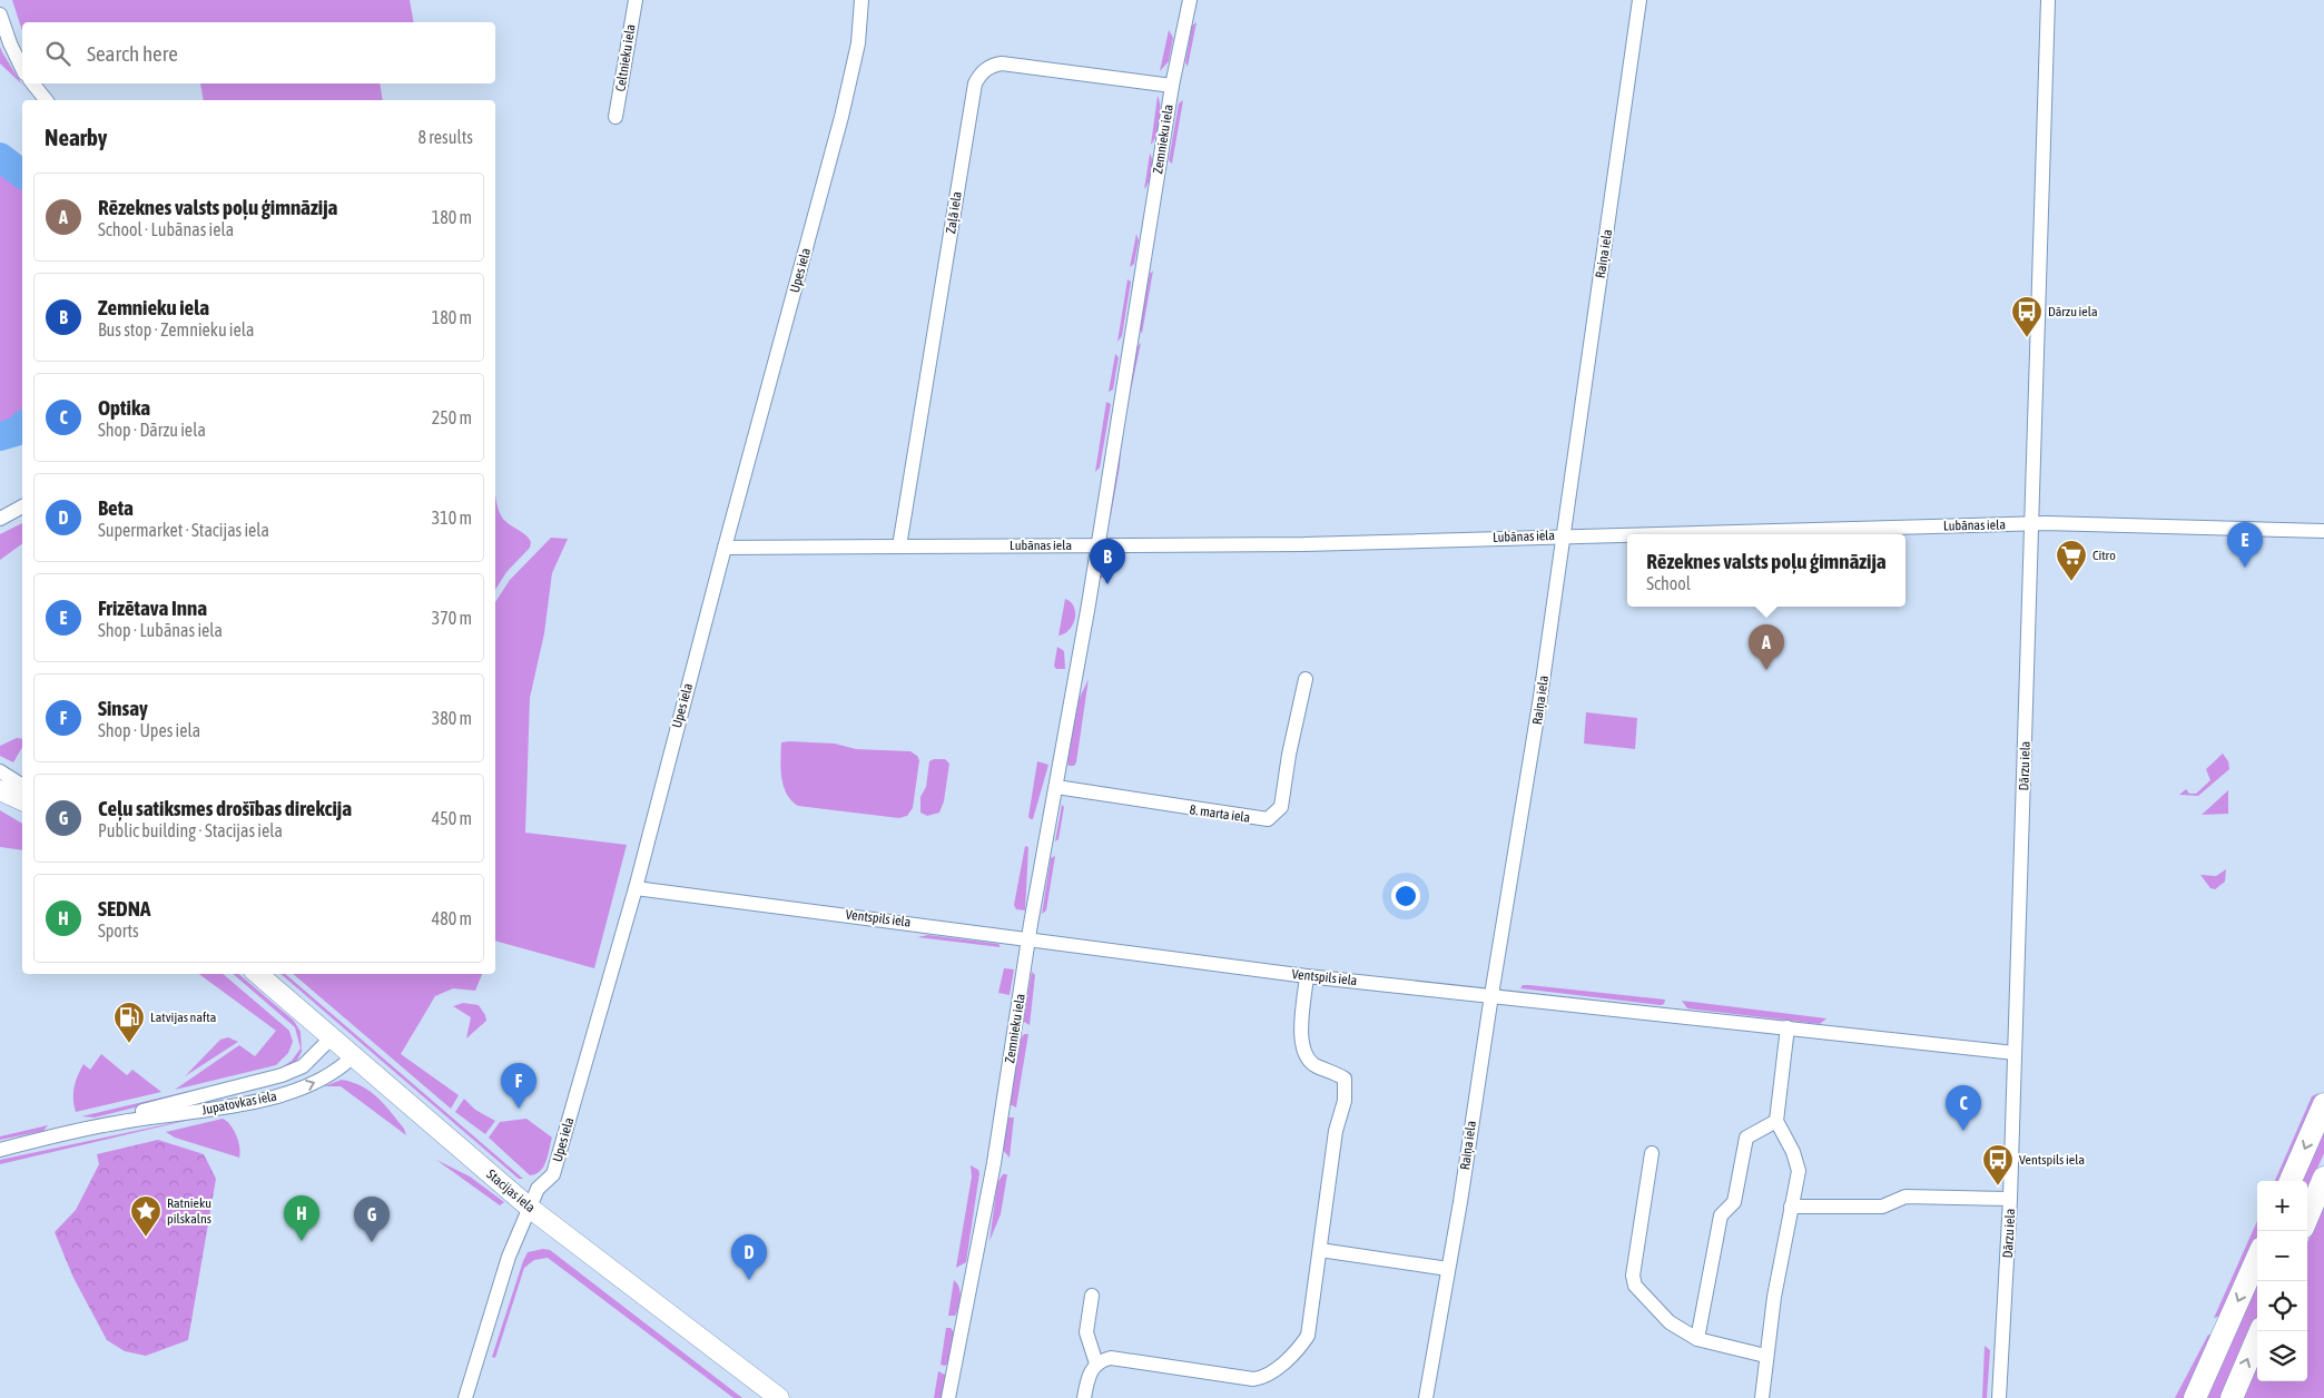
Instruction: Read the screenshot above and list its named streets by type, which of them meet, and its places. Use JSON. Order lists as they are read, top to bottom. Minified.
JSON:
{"streets":{"main road":["Stacijas iela"],"street":["Celtnieku iela","Zemnieku iela","Zaļā iela","Raiņa iela","Upes iela","Lubānas iela","Dārzu iela","8. marta iela","Ventspils iela","Jupatovkas iela"]},"crossings":[["Zemnieku iela","Zaļā iela"],["Zemnieku iela","Lubānas iela"],["Zemnieku iela","8. marta iela"],["Zemnieku iela","Ventspils iela"],["Zaļā iela","Lubānas iela"],["Raiņa iela","Lubānas iela"],["Raiņa iela","Ventspils iela"],["Upes iela","Lubānas iela"],["Upes iela","Ventspils iela"],["Upes iela","Stacijas iela"],["Lubānas iela","Dārzu iela"],["Dārzu iela","Ventspils iela"],["Jupatovkas iela","Stacijas iela"]],"places":{"bus stop":["Dārzu iela","Ventspils iela"],"supermarket":["Citro"],"fuel station":["Latvijas nafta"],"place":["Ratnieku pilskalns"]},"page":{"search":"Search here","heading":["Nearby","8 results"],"list":[{"mark":"A","name":"Rēzeknes valsts poļu ģimnāzija","note":"School · Lubānas iela","value":"180 m"},{"mark":"B","name":"Zemnieku iela","note":"Bus stop · Zemnieku iela","value":"180 m"},{"mark":"C","name":"Optika","note":"Shop · Dārzu iela","value":"250 m"},{"mark":"D","name":"Beta","note":"Supermarket · Stacijas iela","value":"310 m"},{"mark":"E","name":"Frizētava Inna","note":"Shop · Lubānas iela","value":"370 m"},{"mark":"F","name":"Sinsay","note":"Shop · Upes iela","value":"380 m"},{"mark":"G","name":"Ceļu satiksmes drošības direkcija","note":"Public building · Stacijas iela","value":"450 m"},{"mark":"H","name":"SEDNA","note":"Sports","value":"480 m"}],"pins":["E","B","A","F","C","H","G","D"],"popup":["Rēzeknes valsts poļu ģimnāzija","School"],"map_buttons":["+","−"]}}
